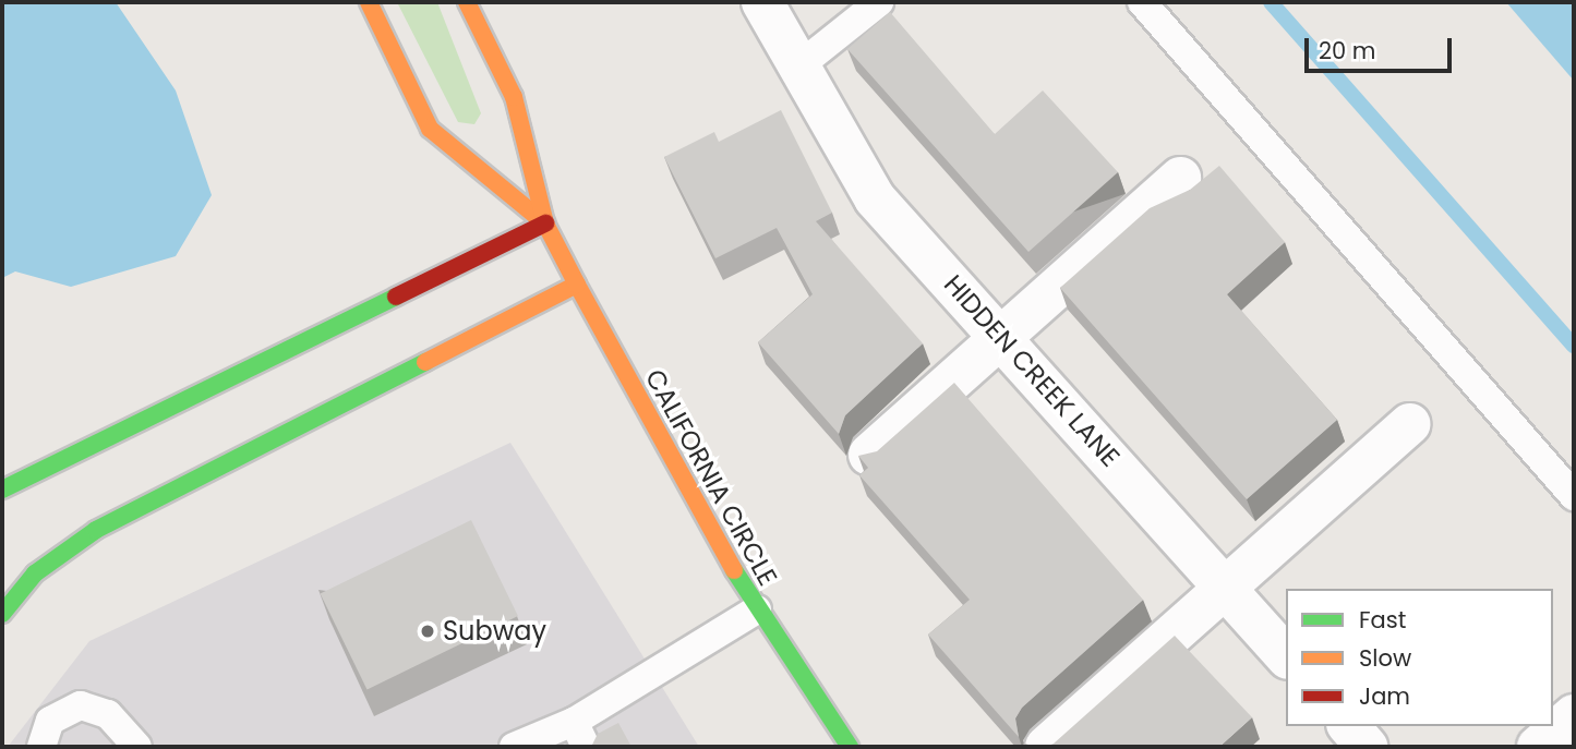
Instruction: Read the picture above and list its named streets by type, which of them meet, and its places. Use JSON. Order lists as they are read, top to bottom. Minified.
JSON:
{"streets":{"main road":["CALIFORNIA CIRCLE"],"street":["HIDDEN CREEK LANE"]},"places":["Subway"],"legend":["Fast","Slow","Jam"],"scale_bar":"20 m"}
